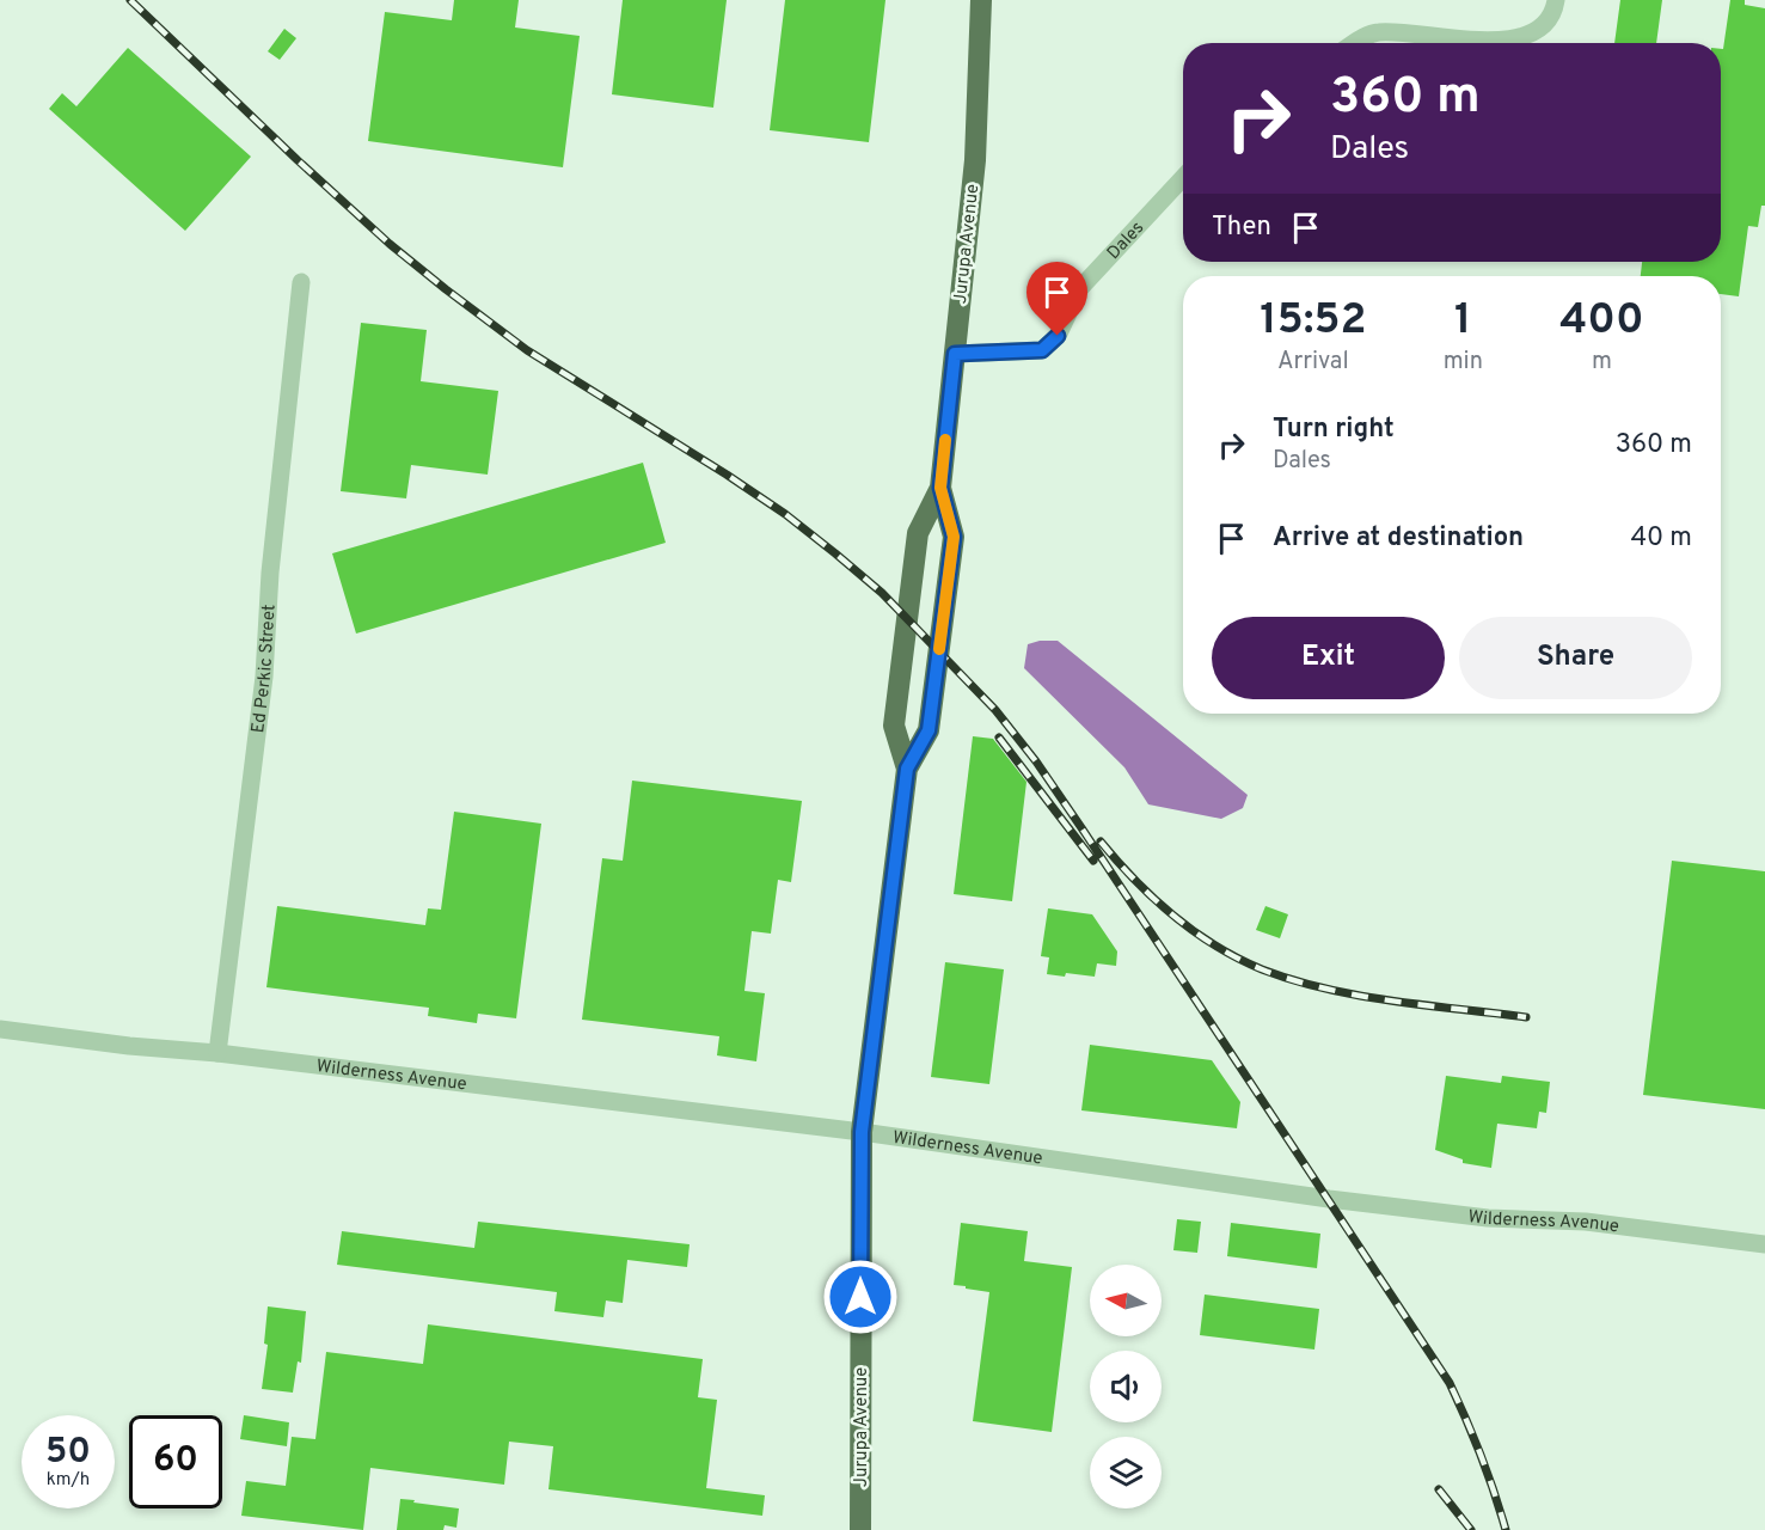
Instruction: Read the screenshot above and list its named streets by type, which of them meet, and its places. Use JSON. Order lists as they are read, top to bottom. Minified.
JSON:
{"streets":{"main road":["Jurupa Avenue"],"street":["Dales","Ed Perkic Street","Wilderness Avenue"]},"crossings":[["Dales","Jurupa Avenue"],["Jurupa Avenue","Wilderness Avenue"],["Ed Perkic Street","Wilderness Avenue"]],"north":"left","page":{"turn":["360 m","Dales"],"then":"Then","eta":["15:52","Arrival","1","min","400","m"],"list":[{"name":"Turn right","note":"Dales","value":"360 m"},{"name":"Arrive at destination","value":"40 m"}],"buttons":["Exit","Share"],"speed":"50 km/h","limit":"60"}}
